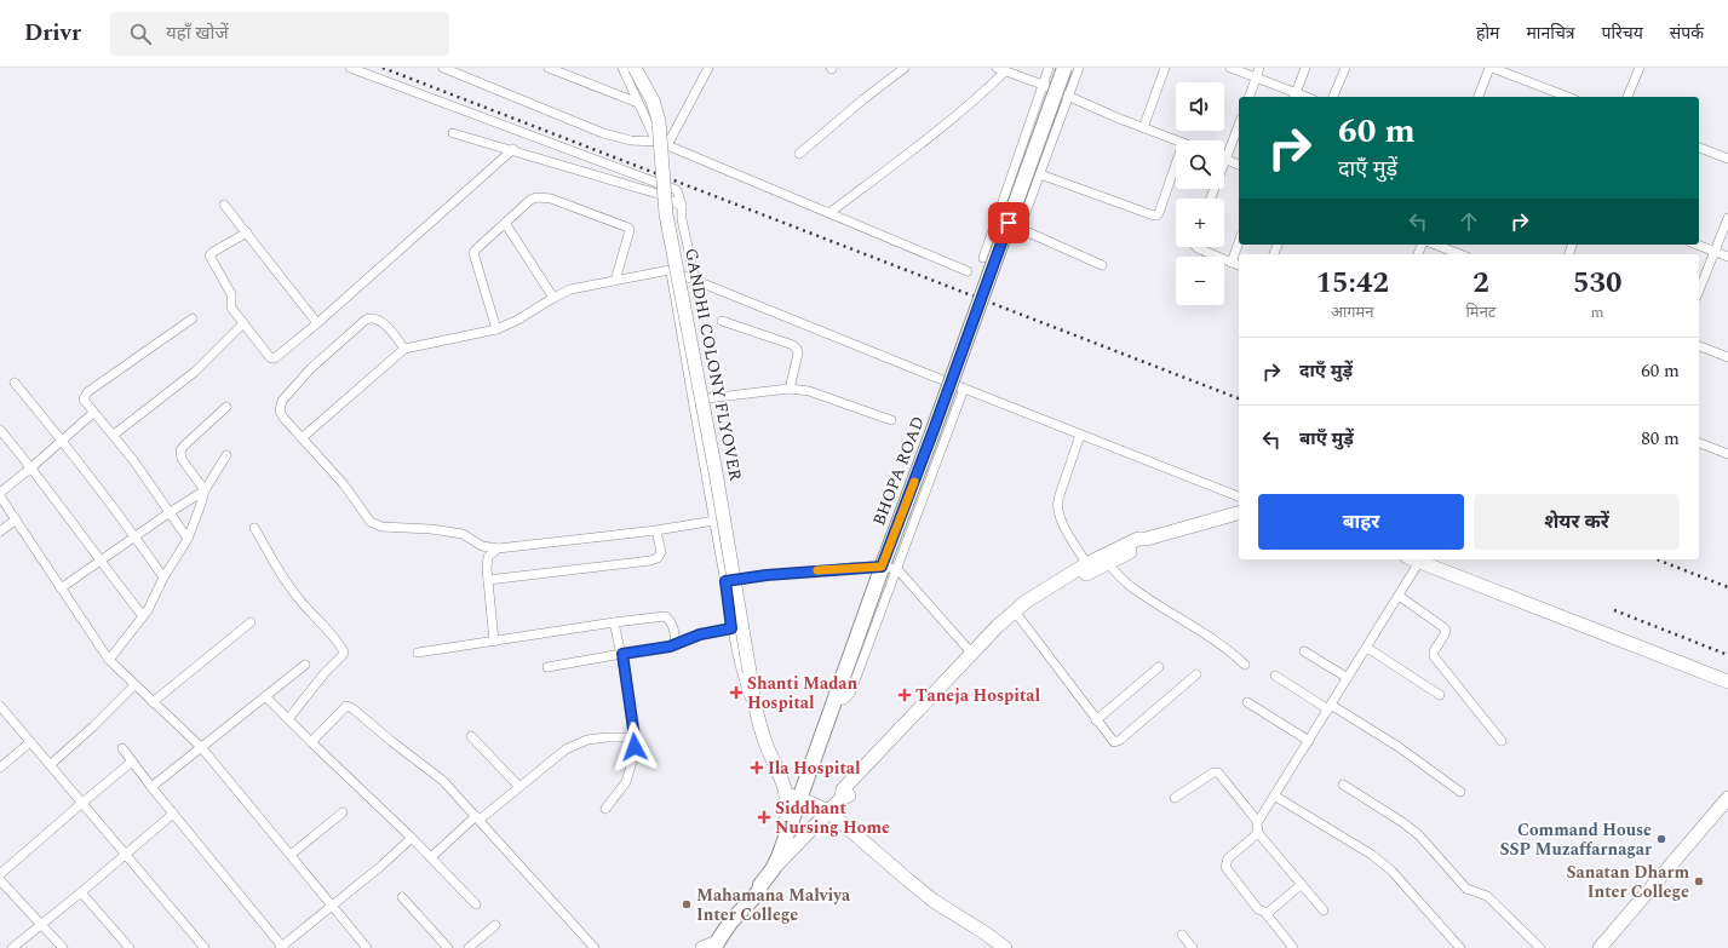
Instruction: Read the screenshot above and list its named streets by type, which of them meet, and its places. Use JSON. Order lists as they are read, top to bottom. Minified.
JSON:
{"streets":{"main road":["BHOPA ROAD"],"street":["GANDHI COLONY FLYOVER"]},"crossings":[["GANDHI COLONY FLYOVER","BHOPA ROAD"]],"places":{"health":["Shanti Madan Hospital","Taneja Hospital","Ila Hospital","Siddhant Nursing Home"],"other":["Command House SSP Muzaffarnagar","Sanatan Dharm Inter College","Mahamana Malviya Inter College"]},"page":{"header":"Drivr","search":"यहाँ खोजें","nav":["होम","मानचित्र","परिचय","संपर्क"],"map_buttons":["+","−"],"turn":["60 m","दाएँ मुड़ें"],"eta":["15:42","आगमन","2","मिनट","530","m"],"list":[{"name":"दाएँ मुड़ें","value":"60 m"},{"name":"बाएँ मुड़ें","value":"80 m"}],"buttons":["बाहर","शेयर करें"]}}
